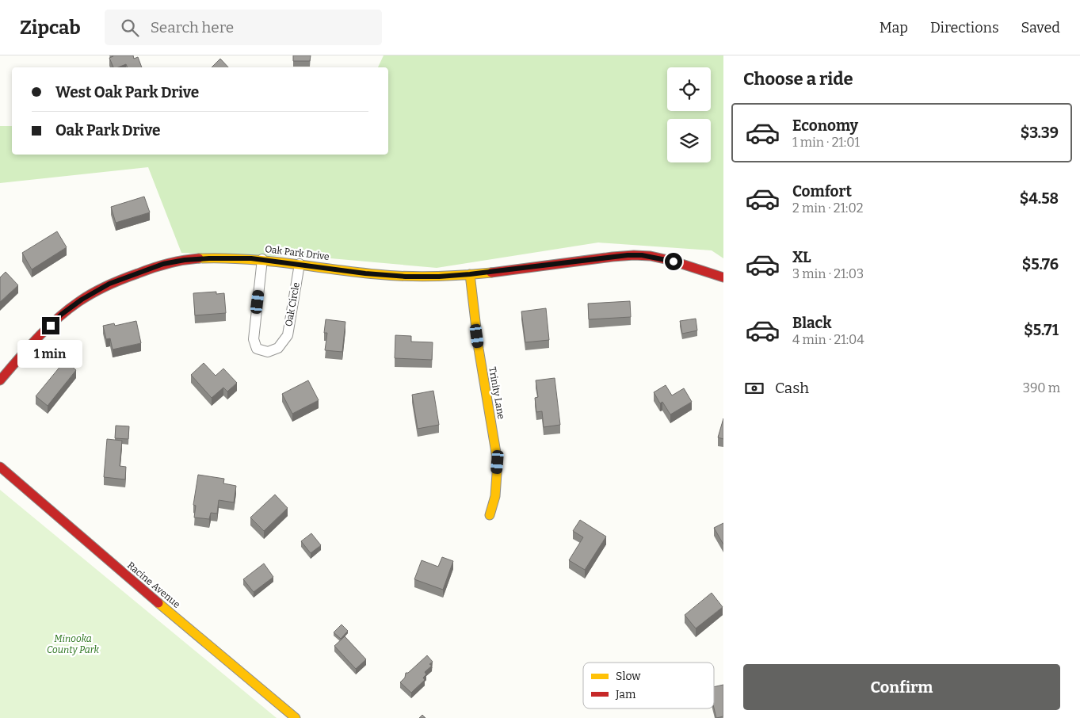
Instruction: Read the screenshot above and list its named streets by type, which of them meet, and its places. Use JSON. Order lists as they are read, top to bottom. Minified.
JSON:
{"streets":{"street":["Oak Park Drive","Oak Circle","Trinity Lane","Racine Avenue"]},"crossings":[["Oak Park Drive","Oak Circle"],["Oak Park Drive","Trinity Lane"]],"parks":["Minooka County Park"],"legend":["Slow","Jam"],"page":{"header":"Zipcab","search":"Search here","nav":["Map","Directions","Saved"],"heading":"Choose a ride","banner":["West Oak Park Drive","Oak Park Drive"],"list":[{"name":"Economy","note":"1 min · 21:01","value":"$3.39"},{"name":"Comfort","note":"2 min · 21:02","value":"$4.58"},{"name":"XL","note":"3 min · 21:03","value":"$5.76"},{"name":"Black","note":"4 min · 21:04","value":"$5.71"}],"bubble":"1 min","pay":["Cash","390 m"],"buttons":"Confirm"}}
